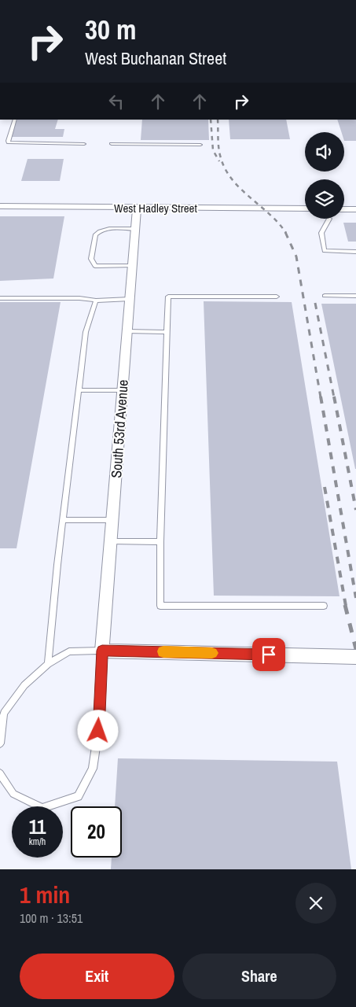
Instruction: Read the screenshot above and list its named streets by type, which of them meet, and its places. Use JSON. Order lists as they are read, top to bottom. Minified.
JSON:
{"streets":{"street":["West Hadley Street","South 53rd Avenue"]},"crossings":[["West Hadley Street","South 53rd Avenue"]],"page":{"turn":["30 m","West Buchanan Street"],"speed":"11 km/h","limit":"20","heading":["1 min","100 m · 13:51"],"buttons":["Exit","Share"]}}
